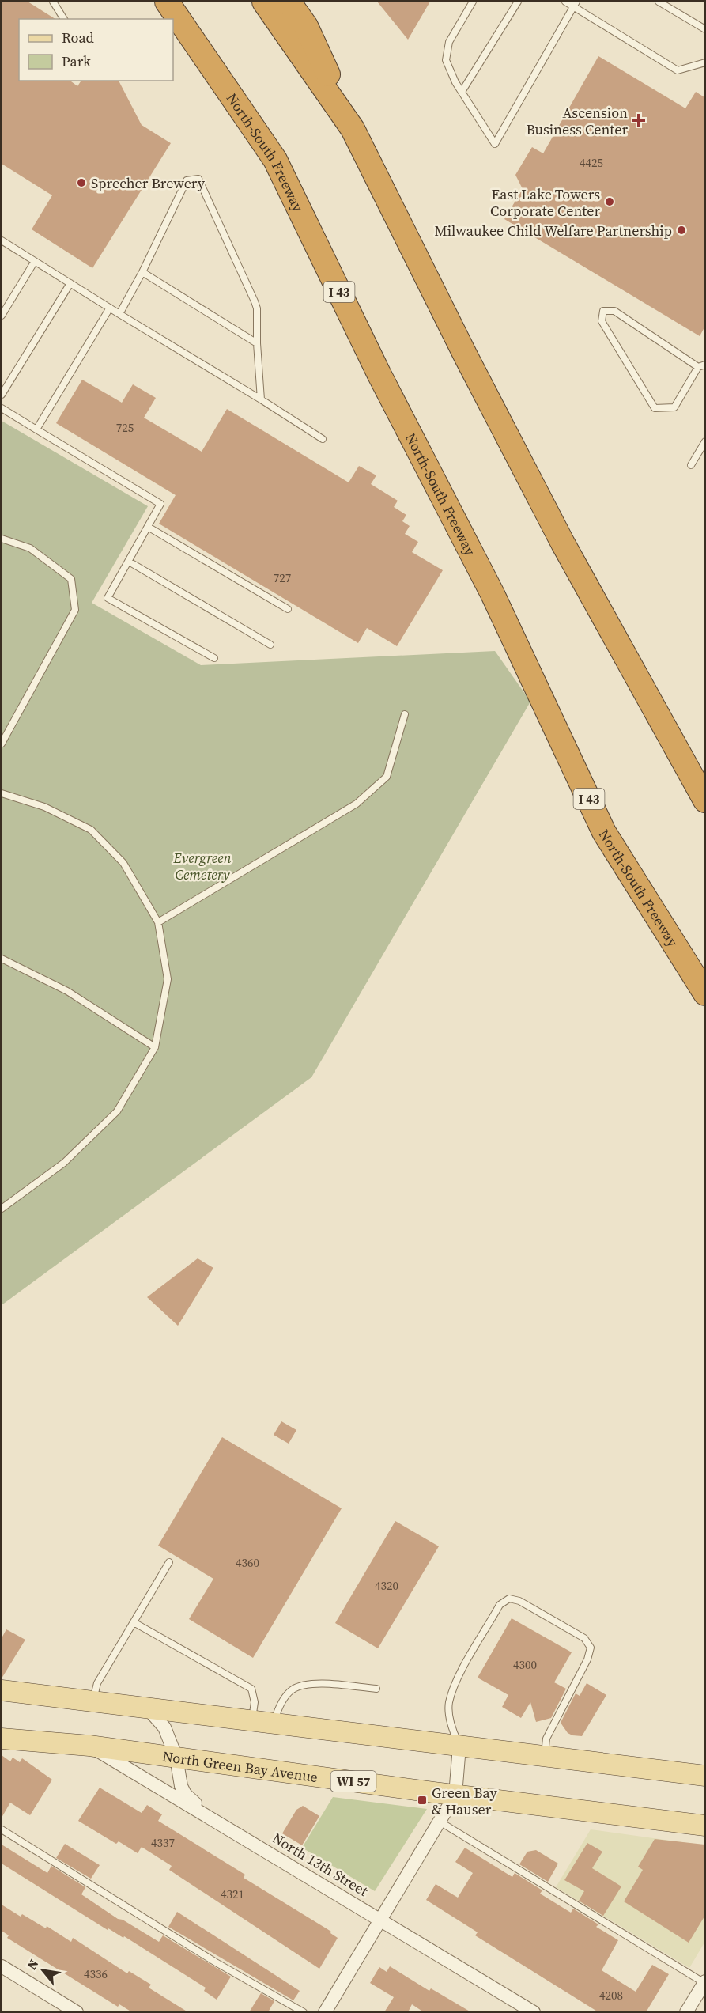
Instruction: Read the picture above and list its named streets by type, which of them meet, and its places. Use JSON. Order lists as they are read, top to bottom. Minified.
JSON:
{"streets":{"highway":["North-South Freeway","I 43"],"main road":["North Green Bay Avenue","WI 57"],"street":["North 13th Street"]},"crossings":[["North Green Bay Avenue","North 13th Street"]],"parks":["Evergreen Cemetery"],"places":{"health":["Ascension Business Center"],"other":["Sprecher Brewery","East Lake Towers Corporate Center","Milwaukee Child Welfare Partnership"],"transit":["Green Bay & Hauser"]},"house_numbers":["4425","725","727","4360","4320","4300","4337","4321","4336","4208"],"legend":["Road","Park"],"north":"top left"}
